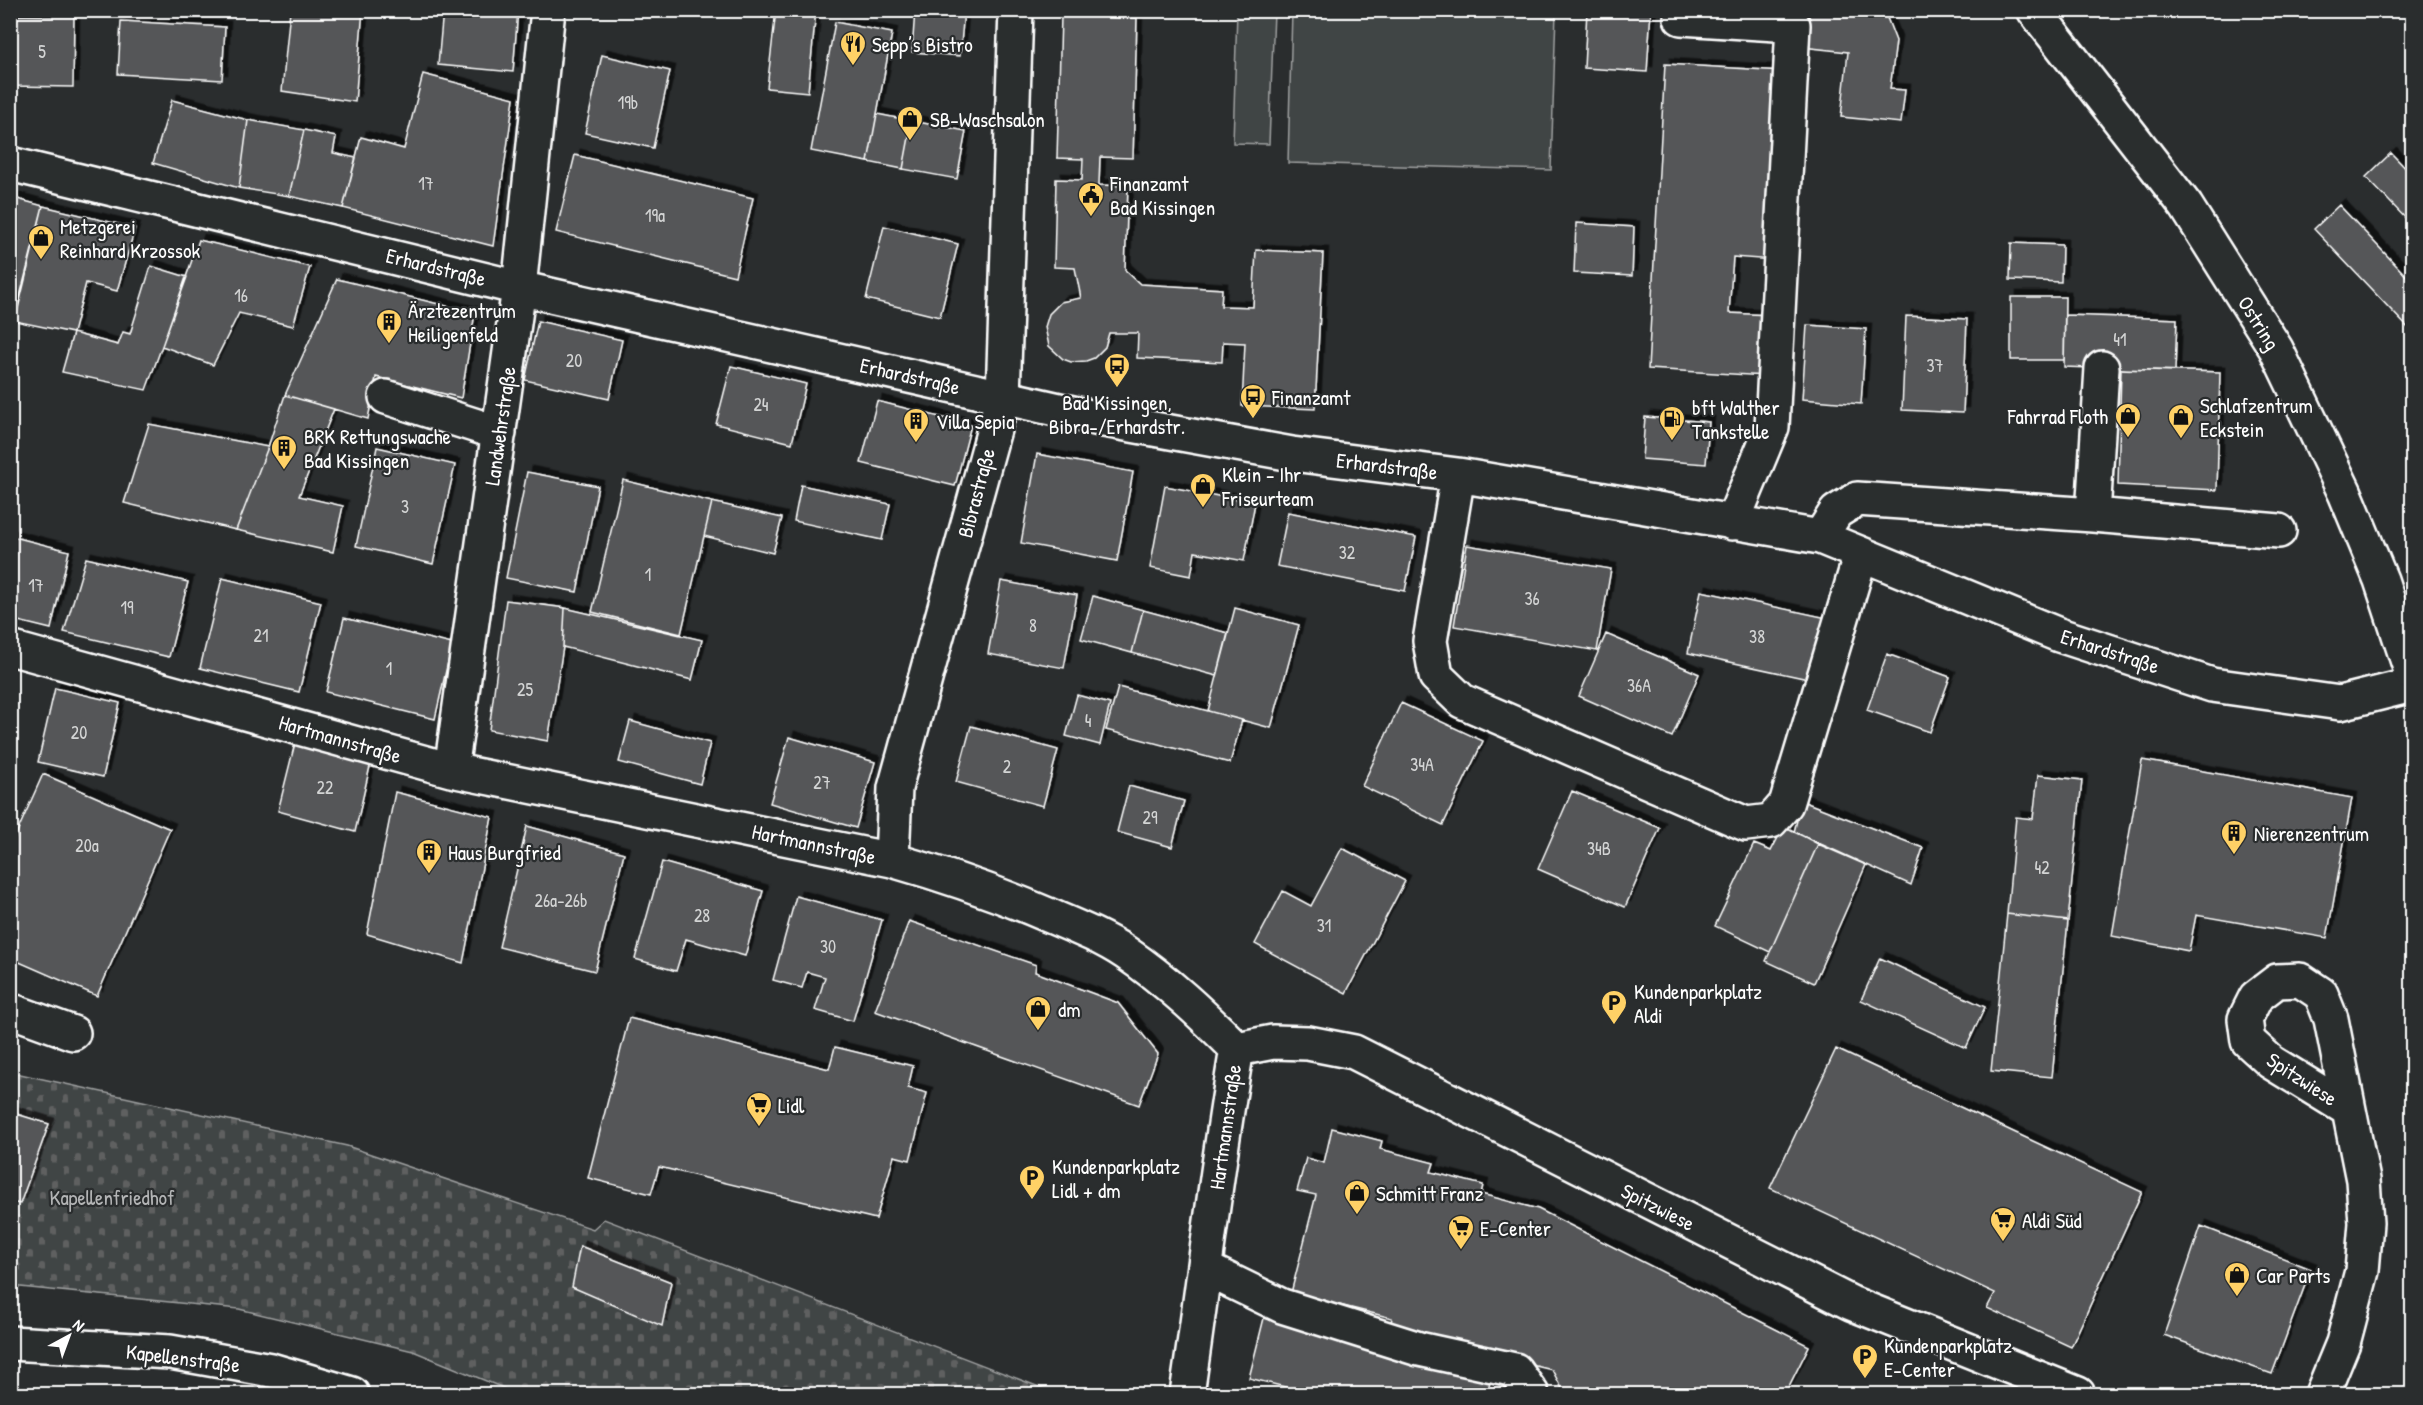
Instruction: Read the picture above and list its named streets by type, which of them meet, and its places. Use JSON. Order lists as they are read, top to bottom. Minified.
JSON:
{"streets":{"street":["Erhardstraße","Ostring","Landwehrstraße","Bibrastraße","Hartmannstraße","Spitzwiese","Kapellenstraße"]},"crossings":[["Erhardstraße","Landwehrstraße"],["Erhardstraße","Bibrastraße"],["Landwehrstraße","Hartmannstraße"],["Bibrastraße","Hartmannstraße"],["Hartmannstraße","Spitzwiese"]],"parks":["Kapellenfriedhof"],"places":{"restaurant":["Sepp’s Bistro"],"shop":["SB-Waschsalon","Metzgerei Reinhard Krzossok","Fahrrad Floth","Schlafzentrum Eckstein","Klein - Ihr Friseurteam","dm","Schmitt Franz","Car Parts"],"public building":["Finanzamt Bad Kissingen"],"building":["Ärztezentrum Heiligenfeld","Villa Sepia","BRK Rettungswache Bad Kissingen","Nierenzentrum","Haus Burgfried"],"bus stop":["Bad Kissingen, Bibra-/Erhardstr.","Finanzamt"],"fuel station":["bft Walther Tankstelle"],"parking":["Kundenparkplatz Aldi","Kundenparkplatz Lidl + dm","Kundenparkplatz E-Center"],"supermarket":["Lidl","Aldi Süd","E-Center"]},"house_numbers":["5","19b","17","19a","16","41","20","37","24","3","32","1","17","36","19","8","21","38","1","36A","25","4","20","34A","2","27","22","29","20a","34B","42","26a-26b","28","31","30"],"north":"top right"}
